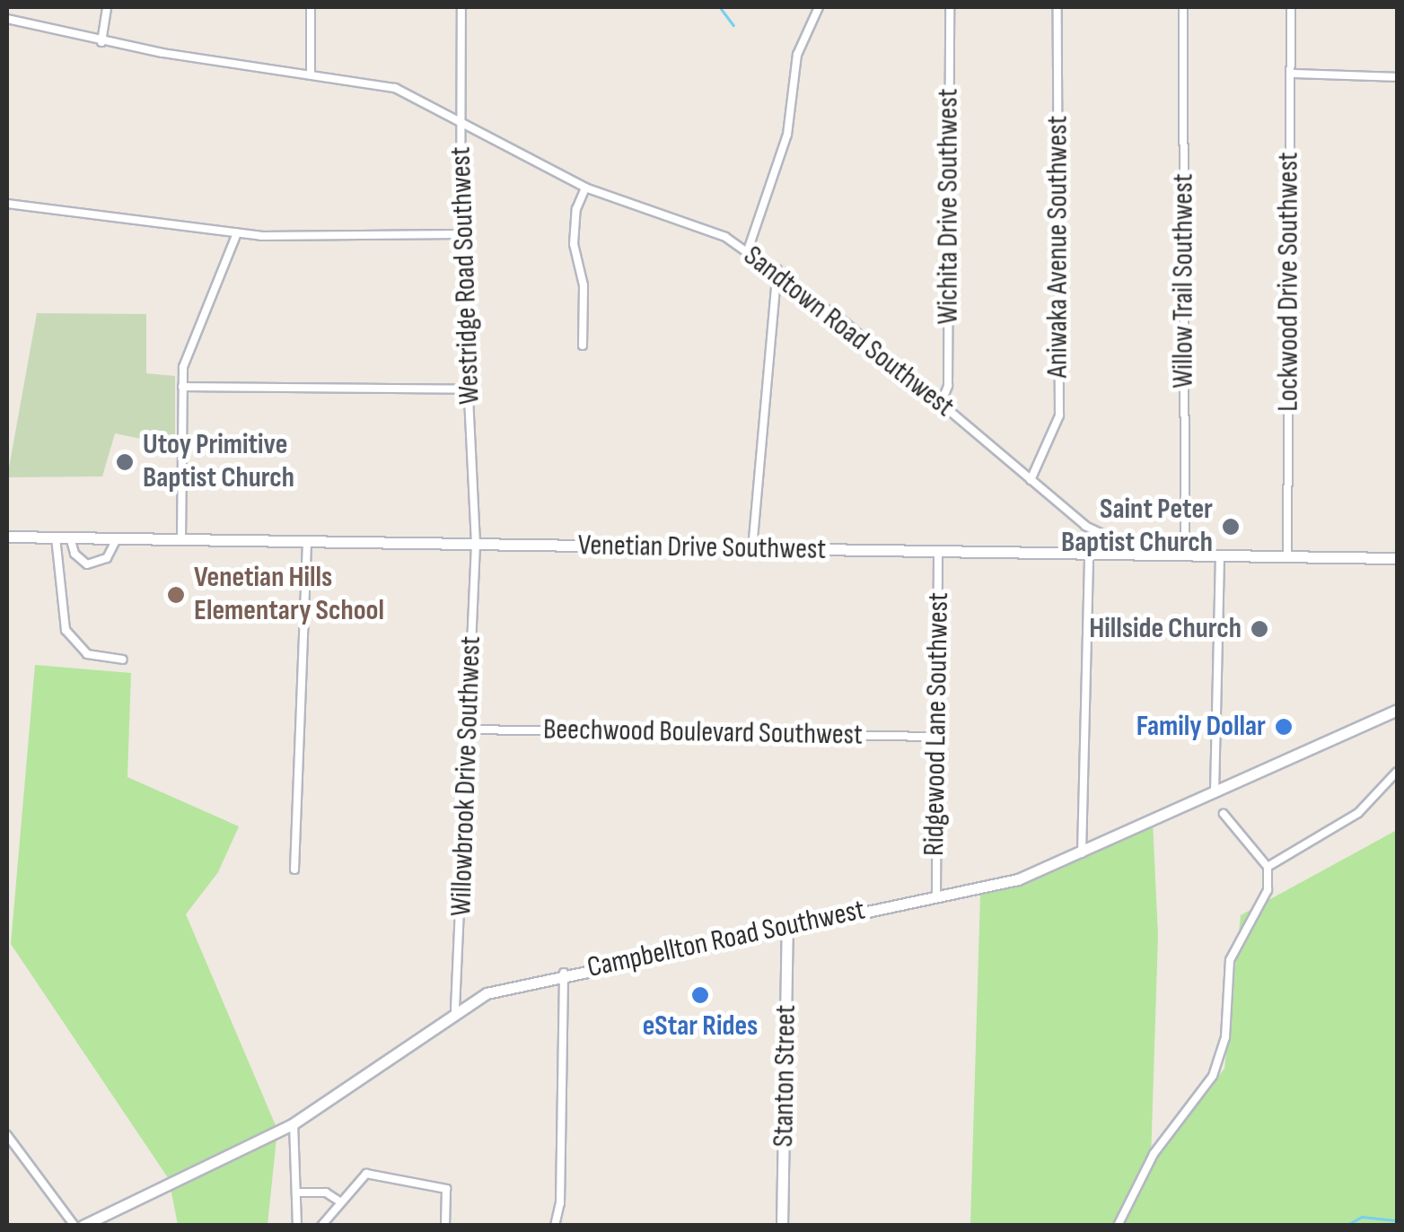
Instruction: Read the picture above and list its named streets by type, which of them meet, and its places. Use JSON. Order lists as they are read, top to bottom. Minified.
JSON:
{"streets":{"street":["Wichita Drive Southwest","Aniwaka Avenue Southwest","Westridge Road Southwest","Willow Trail Southwest","Lockwood Drive Southwest","Sandtown Road Southwest","Venetian Drive Southwest","Ridgewood Lane Southwest","Beechwood Boulevard Southwest","Willowbrook Drive Southwest","Campbellton Road Southwest","Stanton Street"]},"crossings":[["Wichita Drive Southwest","Sandtown Road Southwest"],["Aniwaka Avenue Southwest","Sandtown Road Southwest"],["Westridge Road Southwest","Sandtown Road Southwest"],["Westridge Road Southwest","Venetian Drive Southwest"],["Westridge Road Southwest","Willowbrook Drive Southwest"],["Willow Trail Southwest","Venetian Drive Southwest"],["Lockwood Drive Southwest","Venetian Drive Southwest"],["Sandtown Road Southwest","Venetian Drive Southwest"],["Venetian Drive Southwest","Ridgewood Lane Southwest"],["Venetian Drive Southwest","Willowbrook Drive Southwest"],["Ridgewood Lane Southwest","Beechwood Boulevard Southwest"],["Ridgewood Lane Southwest","Campbellton Road Southwest"],["Beechwood Boulevard Southwest","Willowbrook Drive Southwest"],["Willowbrook Drive Southwest","Campbellton Road Southwest"],["Campbellton Road Southwest","Stanton Street"]],"places":["Utoy Primitive Baptist Church","Saint Peter Baptist Church","Venetian Hills Elementary School","Hillside Church","Family Dollar","eStar Rides"]}
